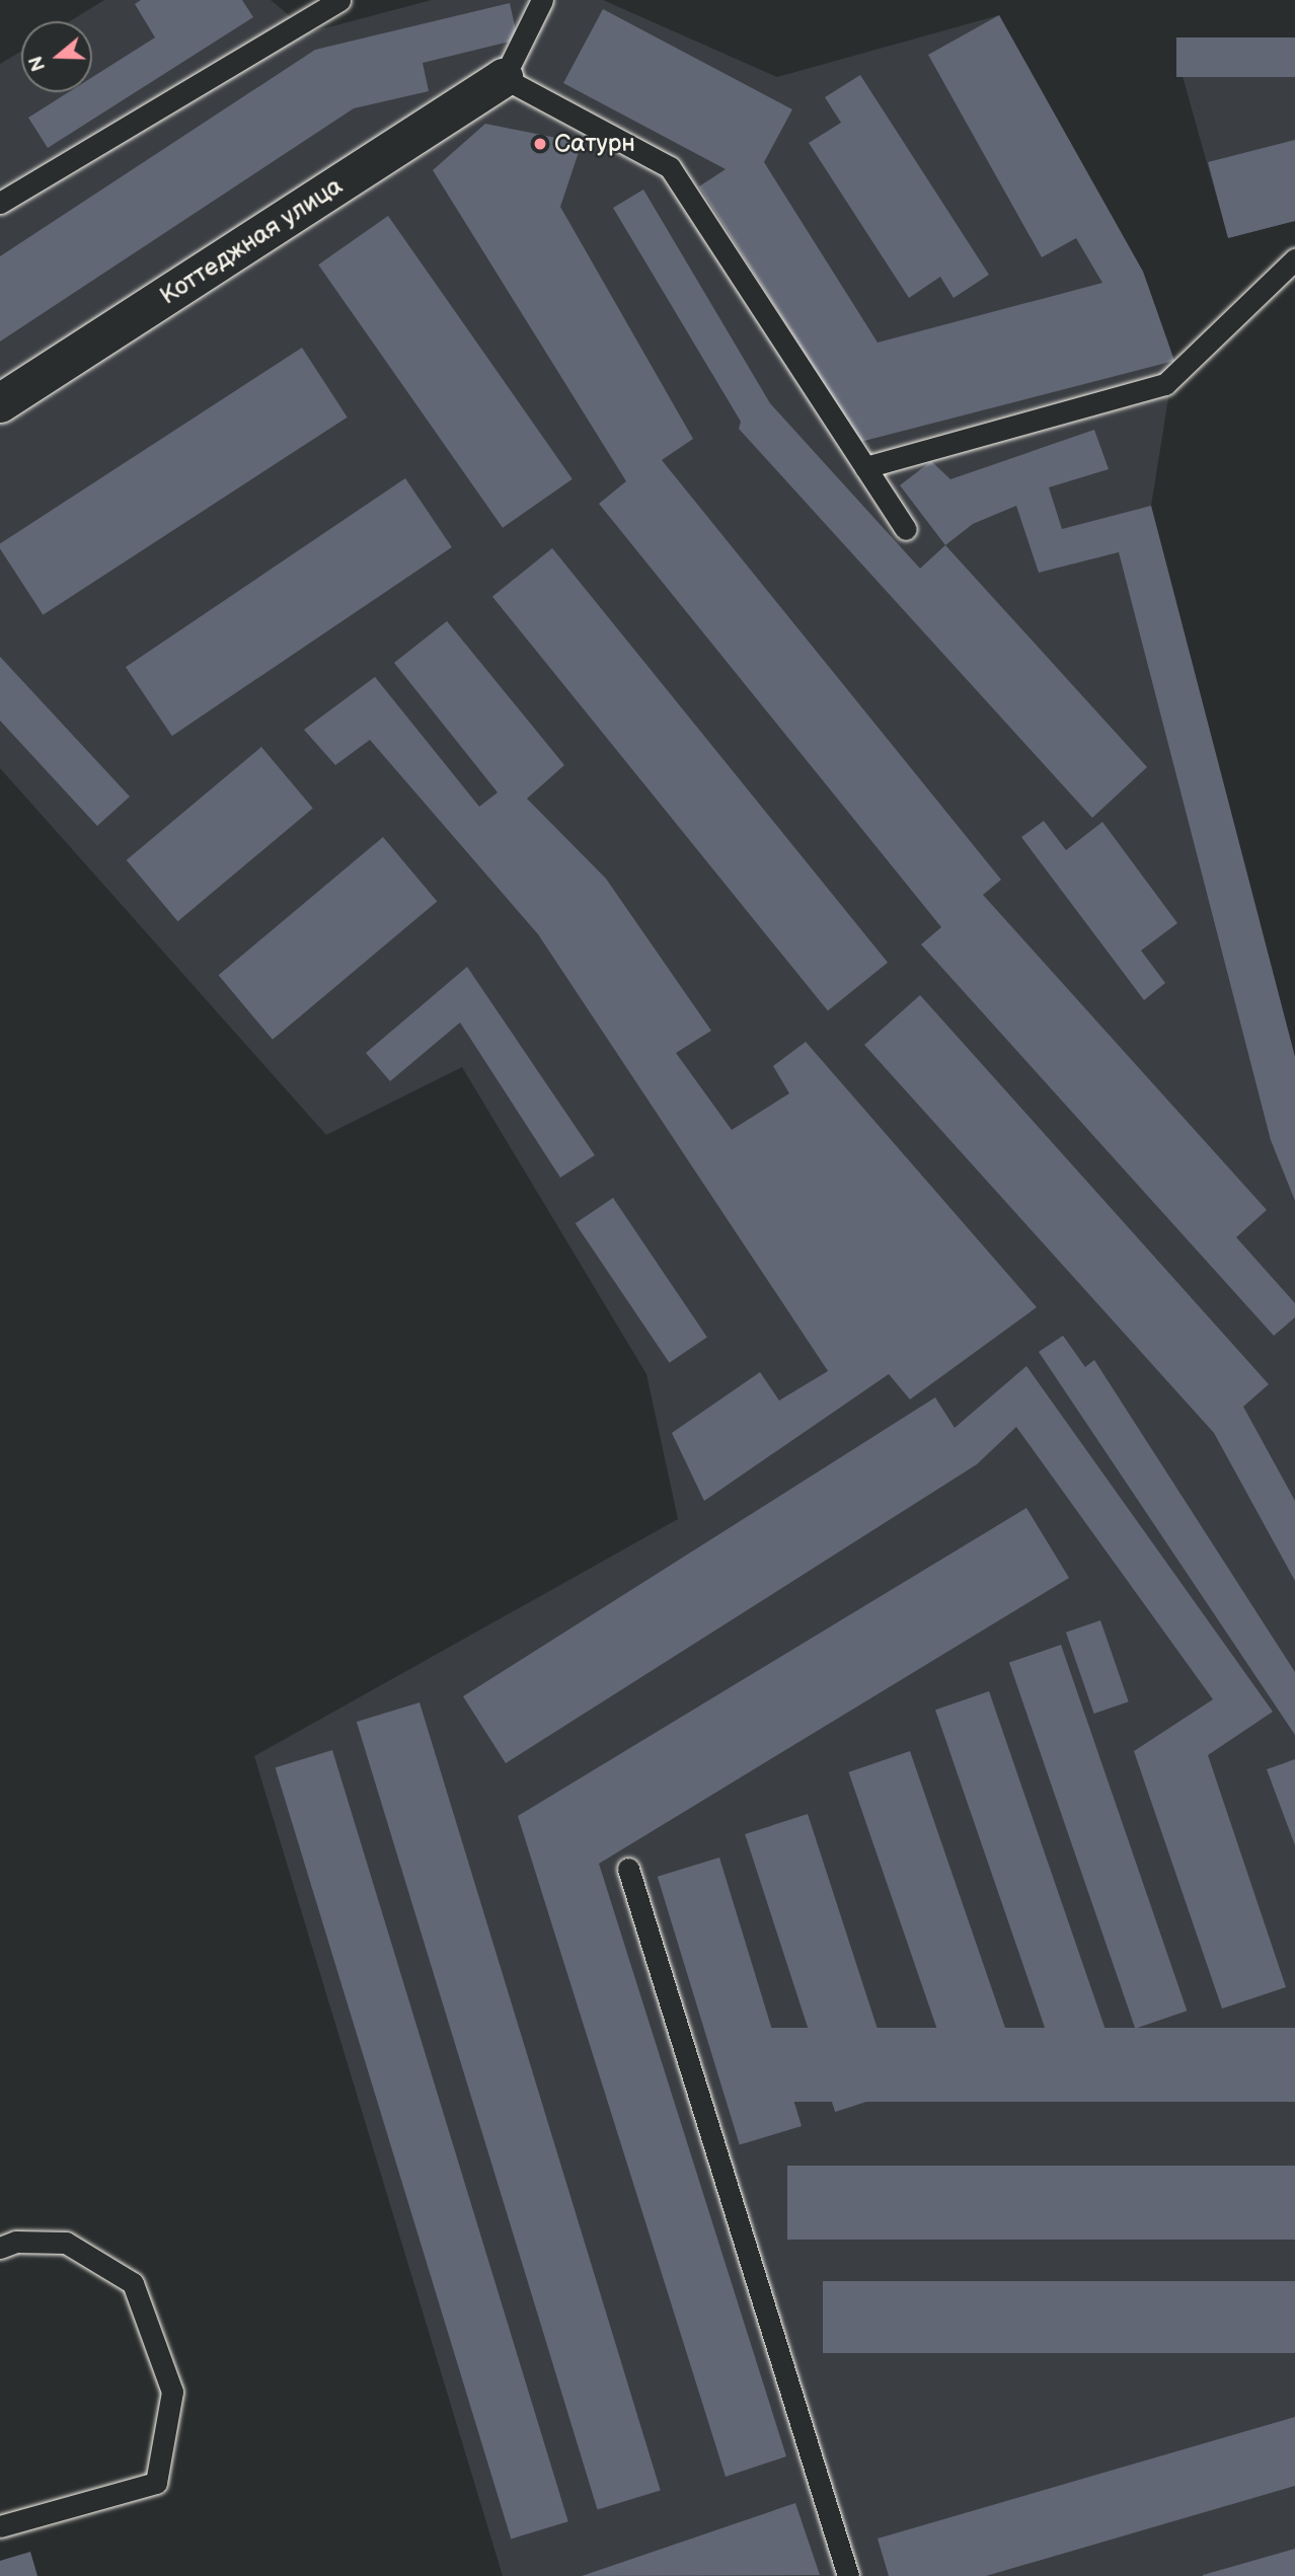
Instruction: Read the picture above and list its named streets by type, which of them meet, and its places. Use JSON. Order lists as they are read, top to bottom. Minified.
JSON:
{"streets":{"street":["Коттеджная улица"]},"places":["Сатурн"],"north":"left"}
